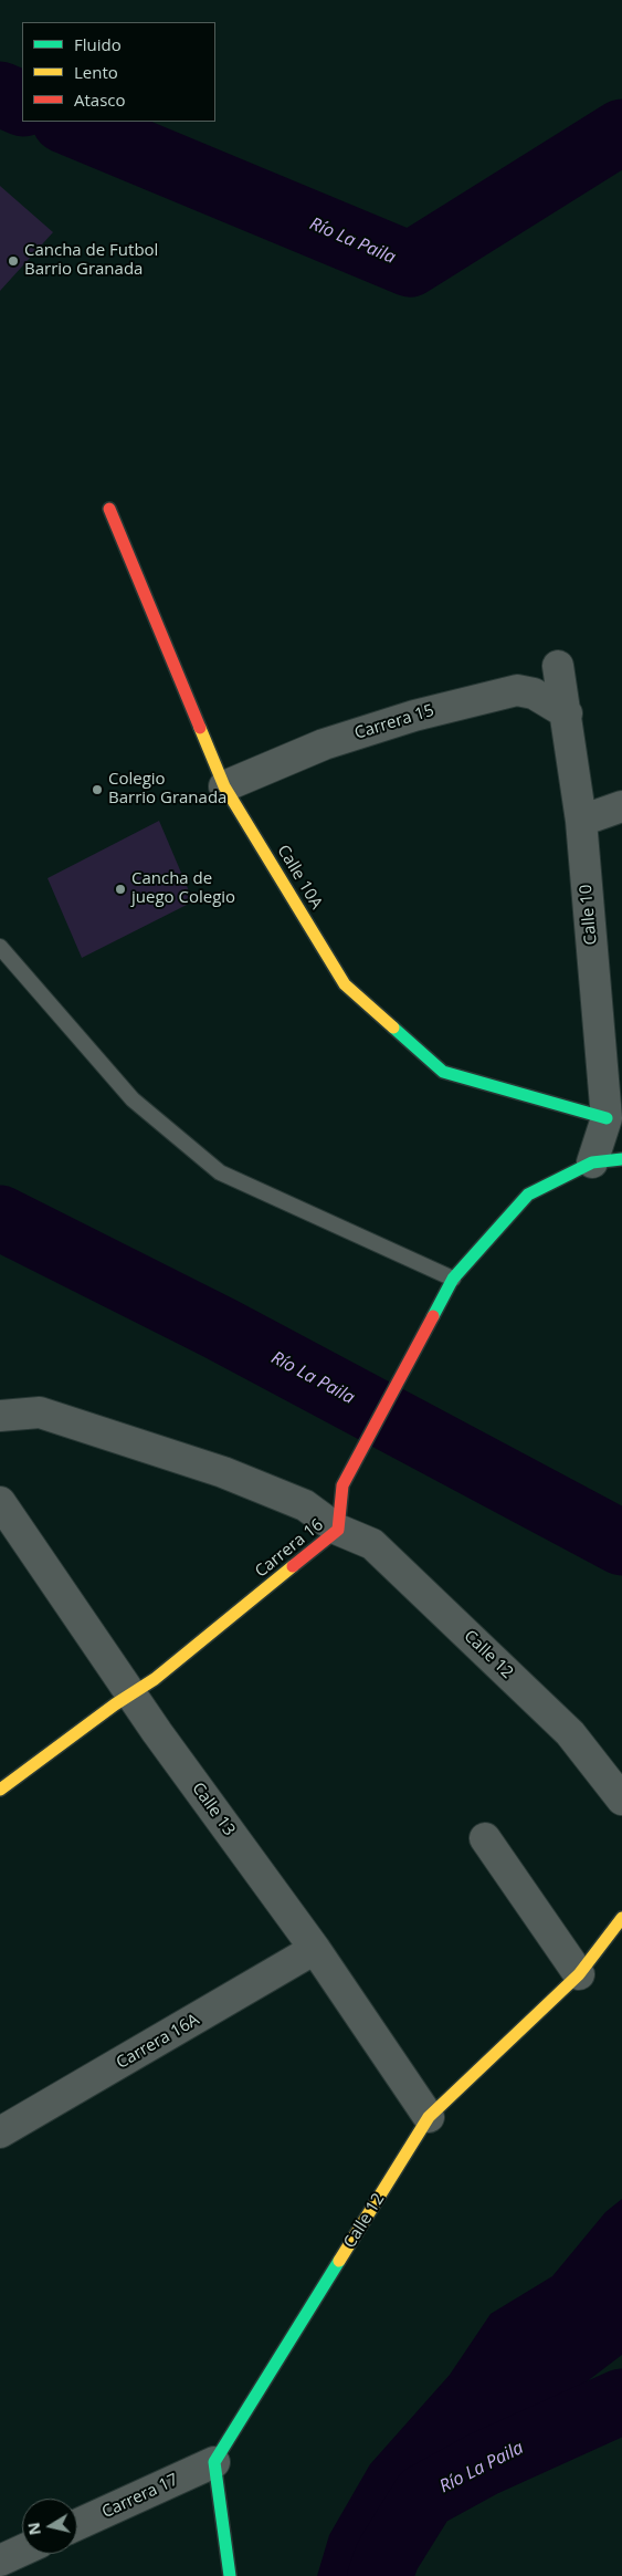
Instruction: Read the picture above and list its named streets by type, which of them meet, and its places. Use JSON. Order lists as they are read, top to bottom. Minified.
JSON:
{"streets":{"street":["Carrera 15","Calle 10A","Calle 10","Carrera 16","Calle 12","Calle 13","Carrera 16A","Carrera 17"]},"crossings":[["Carrera 15","Calle 10A"],["Carrera 15","Calle 10"],["Calle 10A","Calle 10"],["Calle 10","Carrera 16"],["Carrera 16","Calle 12"],["Carrera 16","Calle 13"],["Calle 12","Calle 13"],["Calle 12","Carrera 17"],["Calle 13","Carrera 16A"]],"water":["Río La Paila"],"places":["Cancha de Futbol Barrio Granada","Colegio Barrio Granada","Cancha de juego Colegio"],"legend":["Fluido","Lento","Atasco"],"north":"left"}
